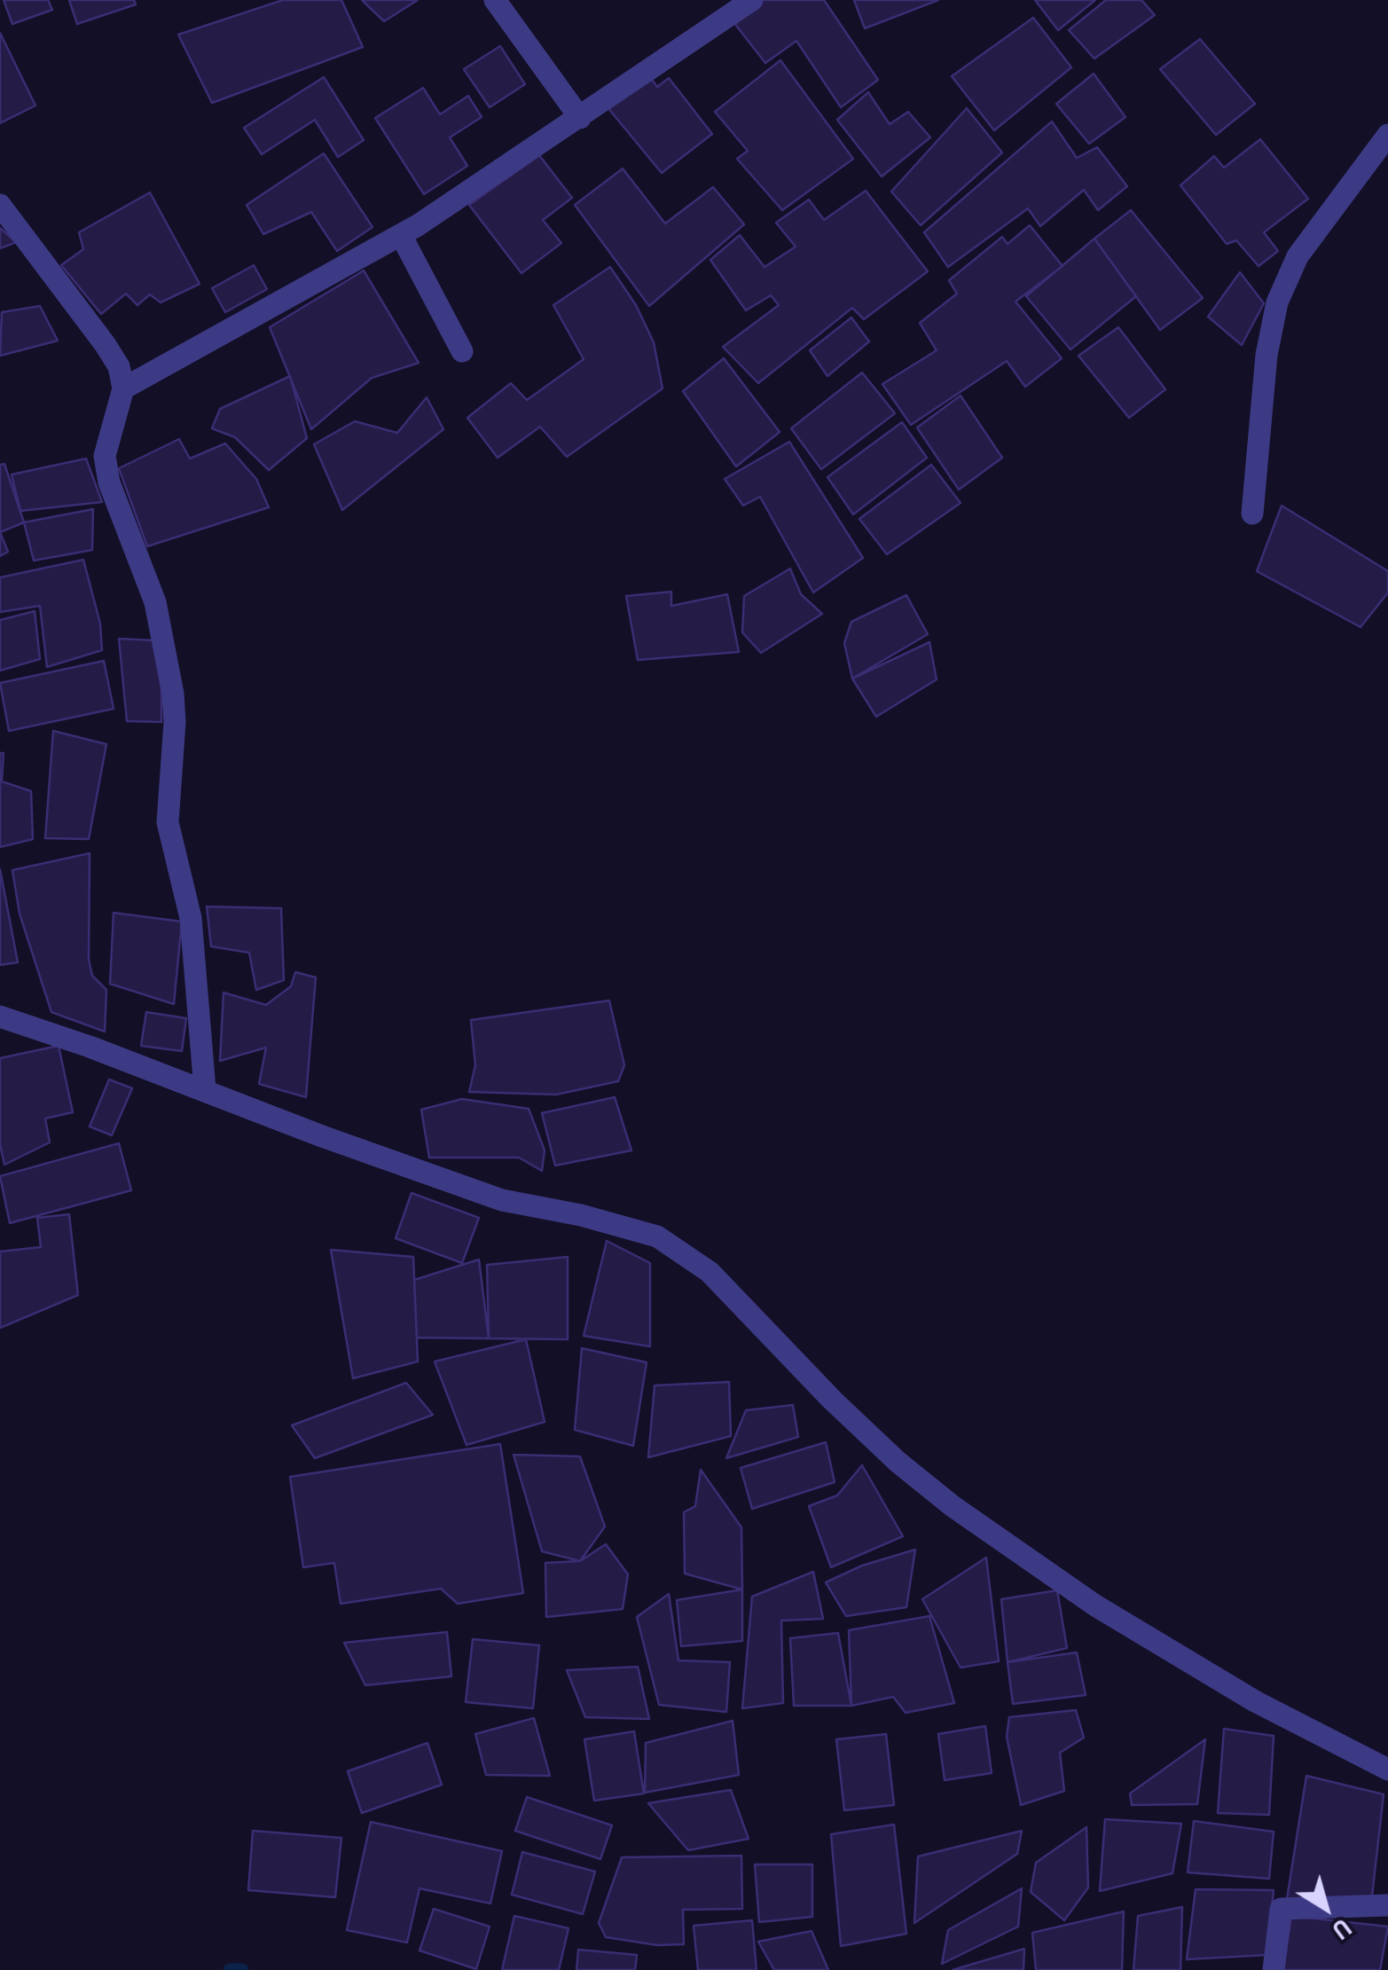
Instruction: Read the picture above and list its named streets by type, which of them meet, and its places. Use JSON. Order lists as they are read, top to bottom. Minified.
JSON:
{"north":"bottom right"}
